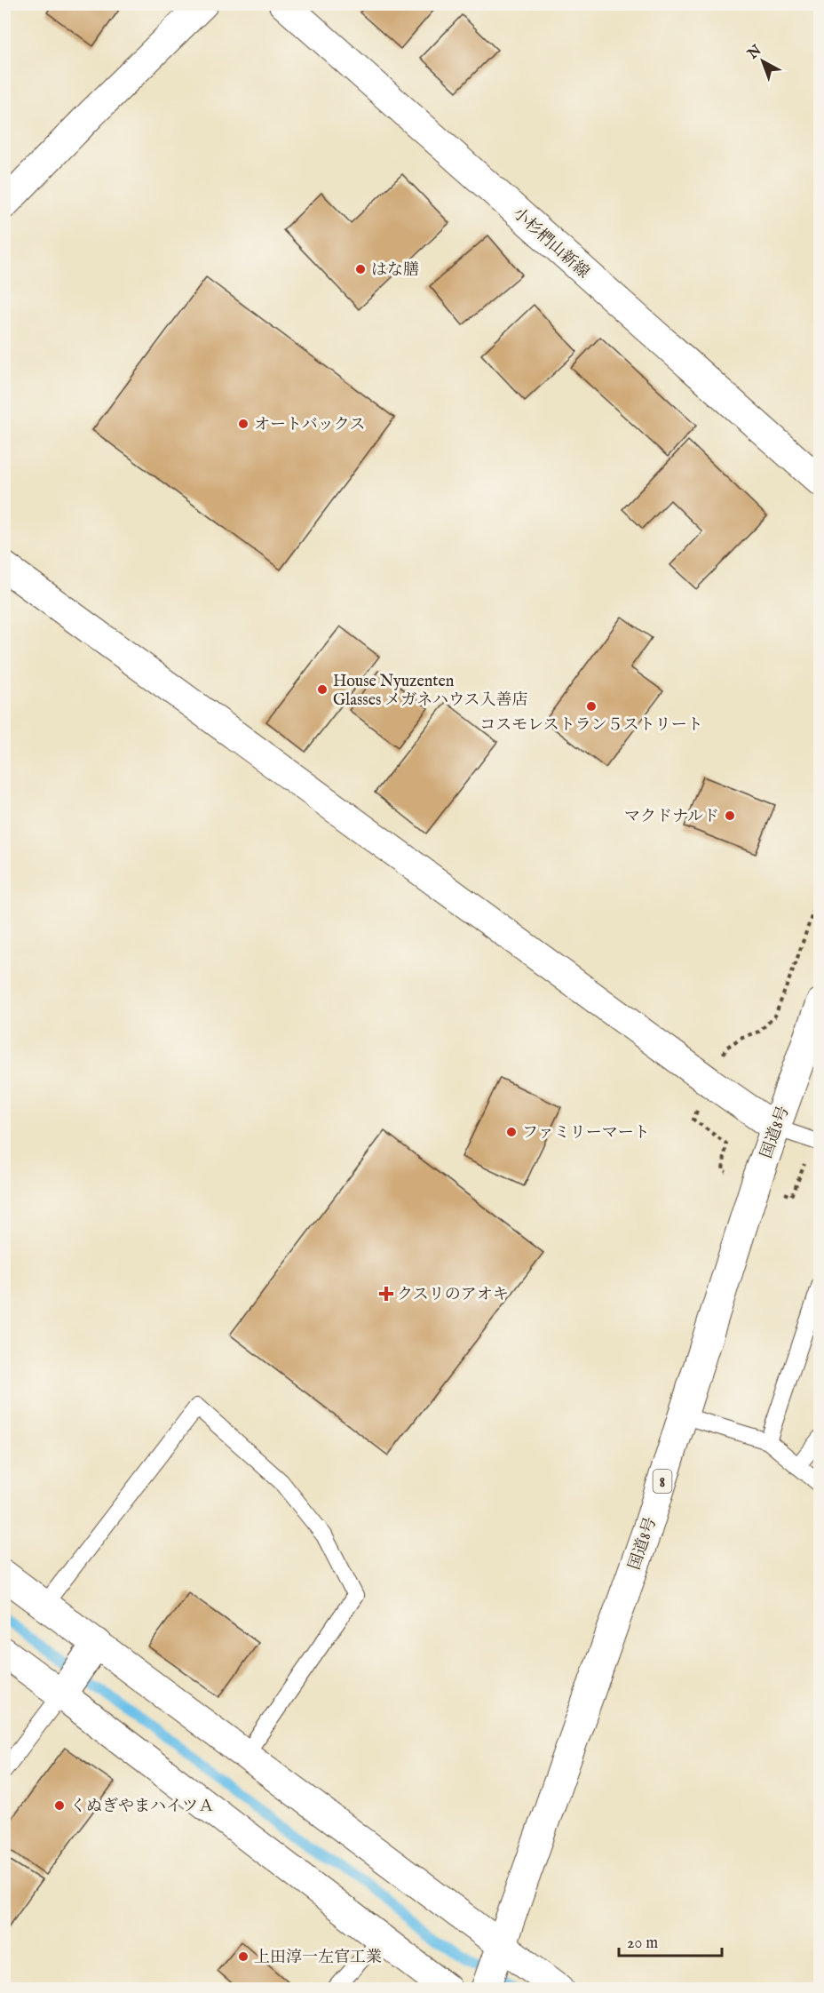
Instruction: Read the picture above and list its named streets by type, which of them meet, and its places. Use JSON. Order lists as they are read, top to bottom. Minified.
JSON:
{"streets":{"main road":["小杉椚山新線","国道8号","8"]},"places":{"other":["はな膳","オートバックス","House Nyuzenten Glasses メガネハウス入善店","コスモレストラン５ストリート","マクドナルド","ファミリーマート","くぬぎやまハイツＡ","上田淳一左官工業"],"health":["クスリのアオキ"]},"scale_bar":"20 m","north":"top left"}
